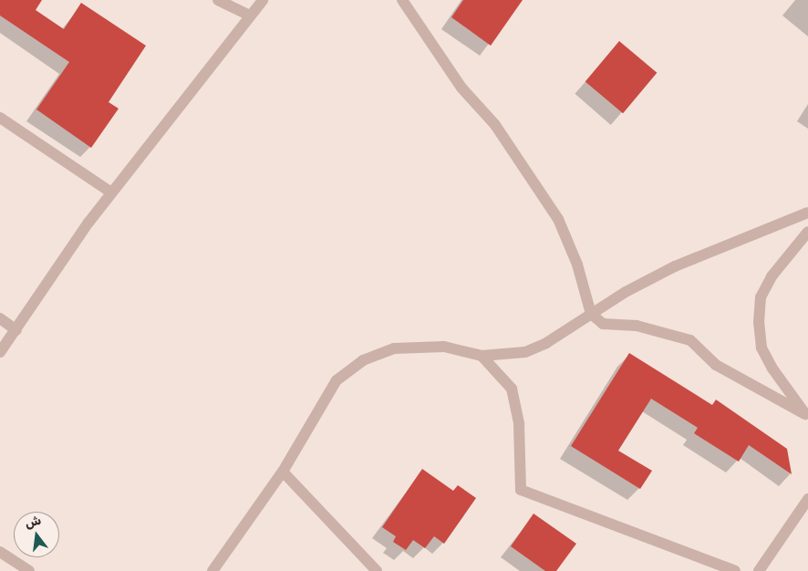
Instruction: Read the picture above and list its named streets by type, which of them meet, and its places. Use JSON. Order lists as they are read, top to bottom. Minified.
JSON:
{"north":"top"}
